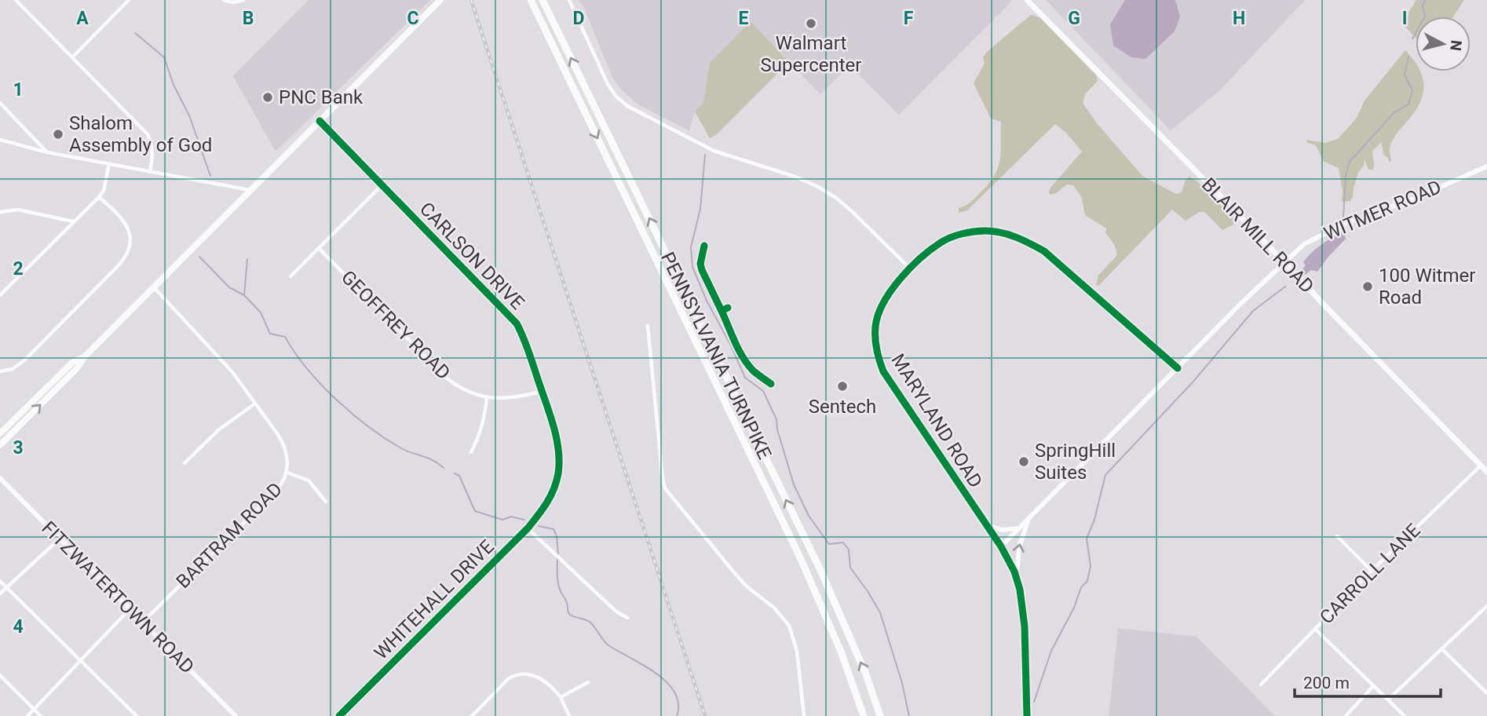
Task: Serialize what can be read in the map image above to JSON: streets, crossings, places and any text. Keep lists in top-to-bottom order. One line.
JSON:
{"streets":{"highway":["PENNSYLVANIA TURNPIKE"],"main road":["BLAIR MILL ROAD"],"street":["WITMER ROAD","CARLSON DRIVE","GEOFFREY ROAD","MARYLAND ROAD","BARTRAM ROAD","CARROLL LANE","FITZWATERTOWN ROAD","WHITEHALL DRIVE"]},"crossings":[["WITMER ROAD","BLAIR MILL ROAD"],["WITMER ROAD","MARYLAND ROAD"],["BLAIR MILL ROAD","CARROLL LANE"],["CARLSON DRIVE","GEOFFREY ROAD"],["CARLSON DRIVE","WHITEHALL DRIVE"],["BARTRAM ROAD","FITZWATERTOWN ROAD"]],"places":["Walmart Supercenter","PNC Bank","Shalom Assembly of God","100 Witmer Road","Sentech","SpringHill Suites"],"scale_bar":"200 m","north":"right","grid":{"columns":["A","B","C","D","E","F","G","H","I"],"rows":["1","2","3","4"]}}
